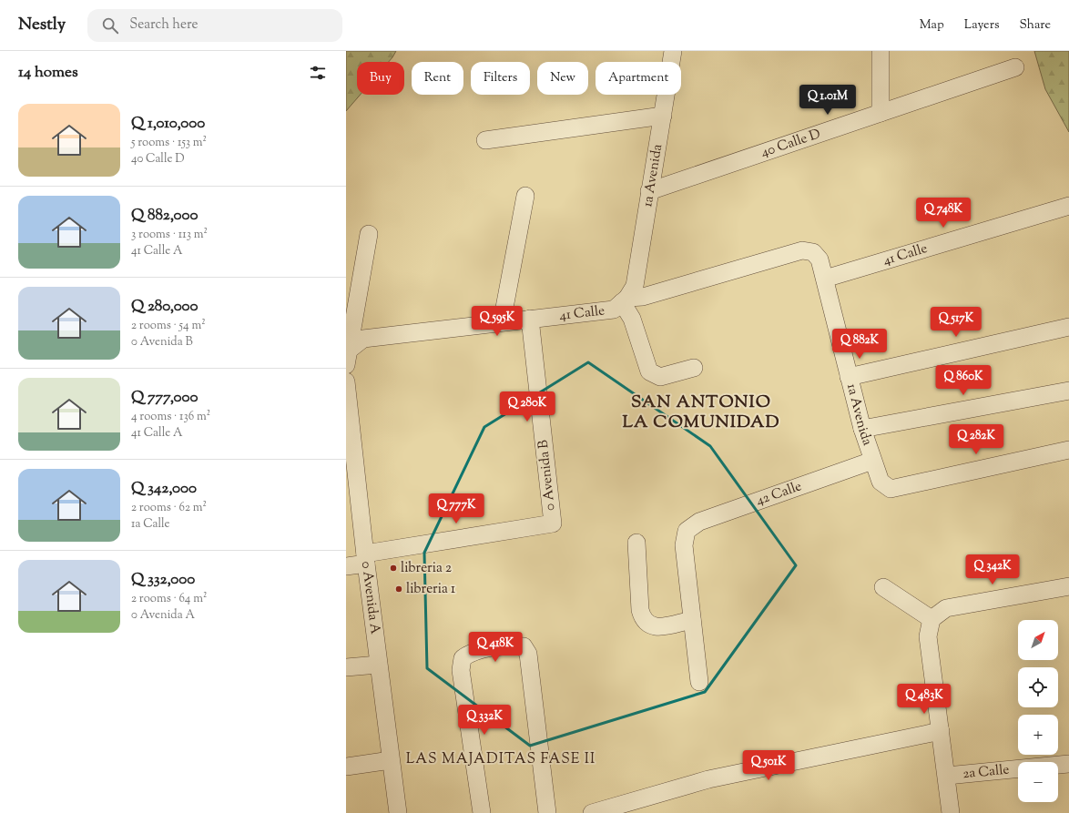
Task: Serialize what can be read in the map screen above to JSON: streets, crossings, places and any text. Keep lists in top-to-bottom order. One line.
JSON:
{"streets":{"street":["40 Calle D","1a Avenida","41 Calle","0 Avenida B","42 Calle","0 Avenida A","2a Calle"]},"crossings":[["40 Calle D","1a Avenida"],["1a Avenida","41 Calle"],["1a Avenida","42 Calle"],["41 Calle","0 Avenida B"],["0 Avenida B","0 Avenida A"]],"districts":["SAN ANTONIO LA COMUNIDAD","LAS MAJADITAS FASE II"],"places":["libreria 2","libreria 1"],"north":"top right","page":{"header":"Nestly","search":"Search here","nav":["Map","Layers","Share"],"heading":"14 homes","chip":["Buy","Rent","Filters","New","Apartment"],"price":["Q 1.01M","Q 748K","Q 595K","Q 517K","Q 882K","Q 860K","Q 280K","Q 282K","Q 777K","Q 342K","Q 418K","Q 483K","Q 332K","Q 501K"],"list":[{"name":"Q 1,010,000","note":"5 rooms · 153 m² · 40 Calle D"},{"name":"Q 882,000","note":"3 rooms · 113 m² · 41 Calle A"},{"name":"Q 280,000","note":"2 rooms · 54 m² · 0 Avenida B"},{"name":"Q 777,000","note":"4 rooms · 136 m² · 41 Calle A"},{"name":"Q 342,000","note":"2 rooms · 62 m² · 1a Calle"},{"name":"Q 332,000","note":"2 rooms · 64 m² · 0 Avenida A"}],"map_buttons":["+","−"]}}
